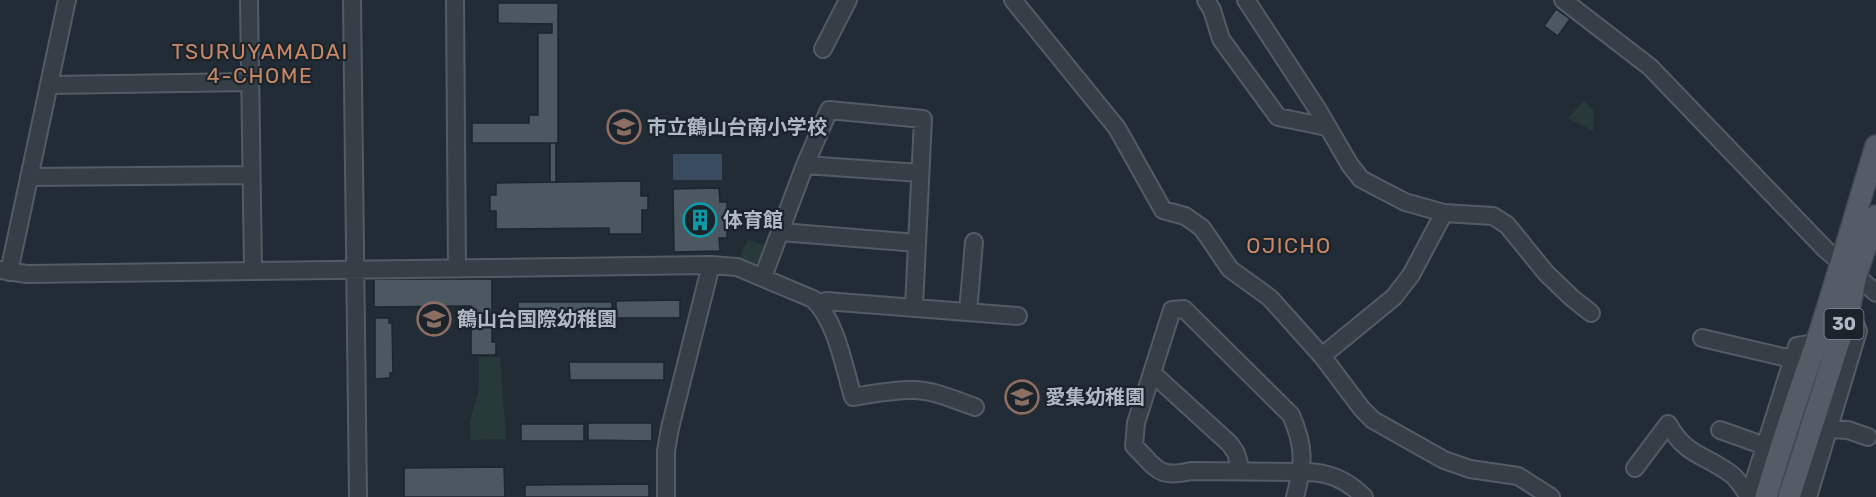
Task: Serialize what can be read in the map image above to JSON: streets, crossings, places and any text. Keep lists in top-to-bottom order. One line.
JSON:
{"streets":{"main road":["30"]},"districts":["TSURUYAMADAI 4-CHOME","OJICHO"],"places":{"school or university":["市立鶴山台南小学校","鶴山台国際幼稚園","愛集幼稚園"],"building":["体育館"]}}
